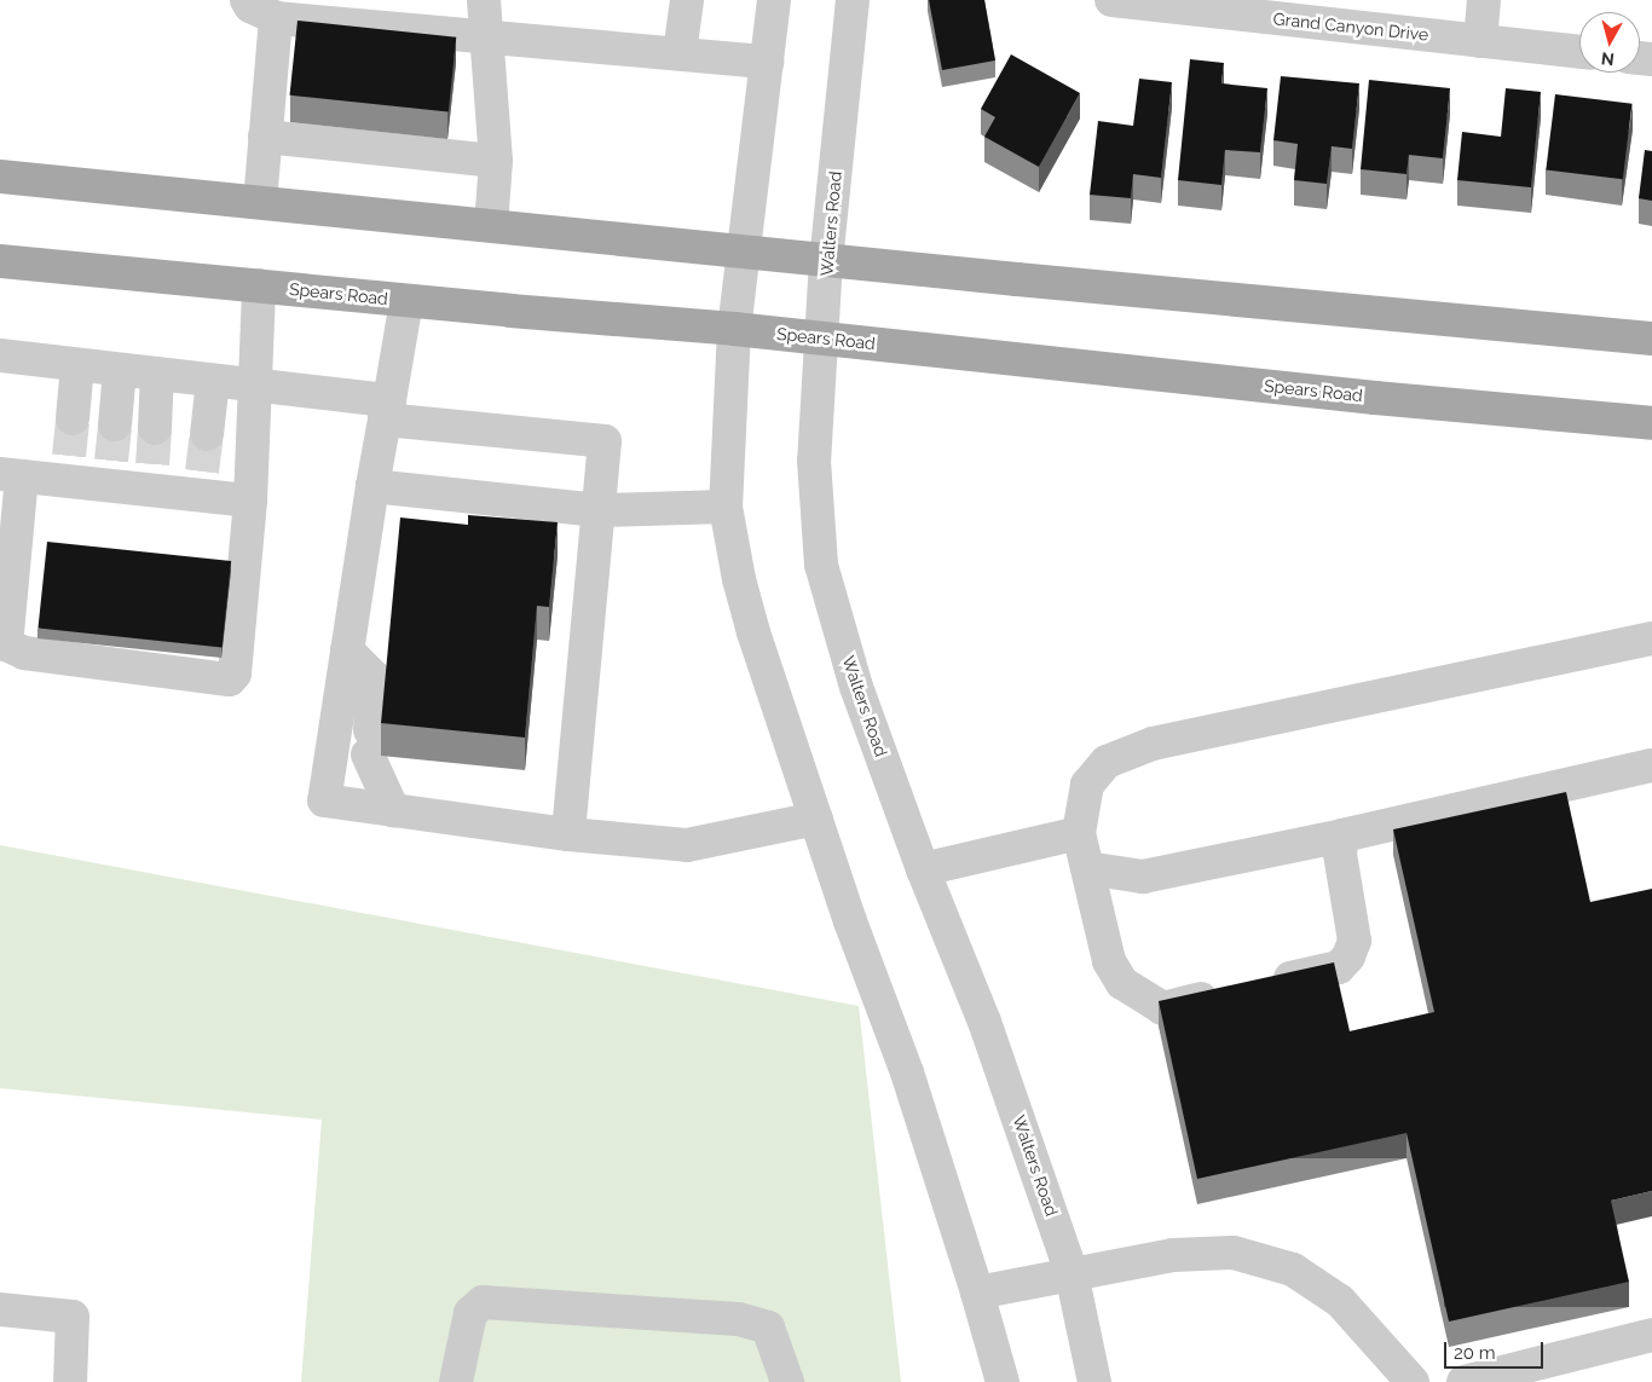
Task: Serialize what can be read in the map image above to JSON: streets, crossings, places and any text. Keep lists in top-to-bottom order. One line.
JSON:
{"streets":{"main road":["Spears Road"],"street":["Grand Canyon Drive","Walters Road"]},"crossings":[["Walters Road","Spears Road"]],"scale_bar":"20 m","north":"bottom"}
